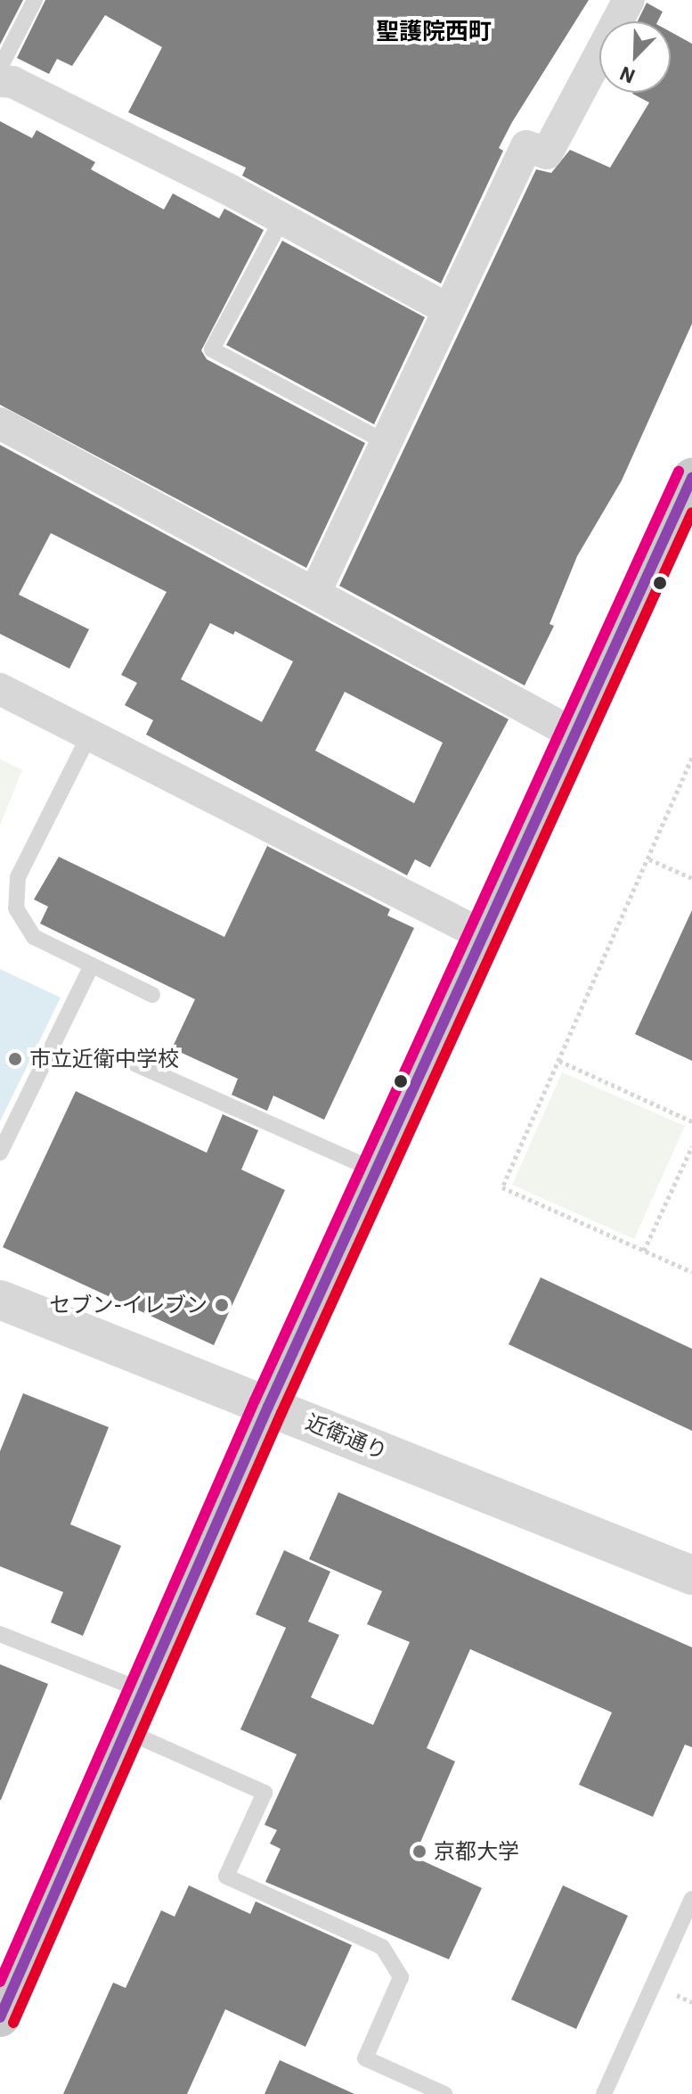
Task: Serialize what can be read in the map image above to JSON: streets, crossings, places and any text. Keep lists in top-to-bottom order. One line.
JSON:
{"streets":{"street":["近衛通り"]},"districts":["聖護院西町"],"places":["市立近衛中学校","セブン-イレブン","京都大学"],"north":"bottom left"}
